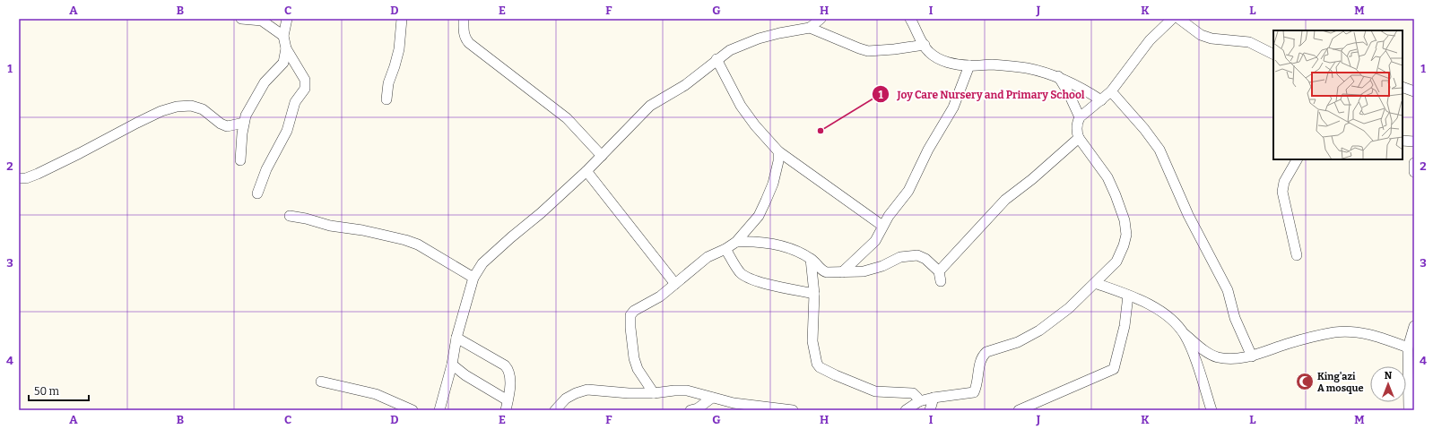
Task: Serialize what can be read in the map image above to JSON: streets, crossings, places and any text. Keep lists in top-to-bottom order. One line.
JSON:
{"places":{"other":["Joy Care Nursery and Primary School"],"mosque":["King'azi A mosque"]},"scale_bar":"50 m","north":"top","grid":{"columns":["A","B","C","D","E","F","G","H","I","J","K","L","M"],"rows":["1","2","3","4"]}}
